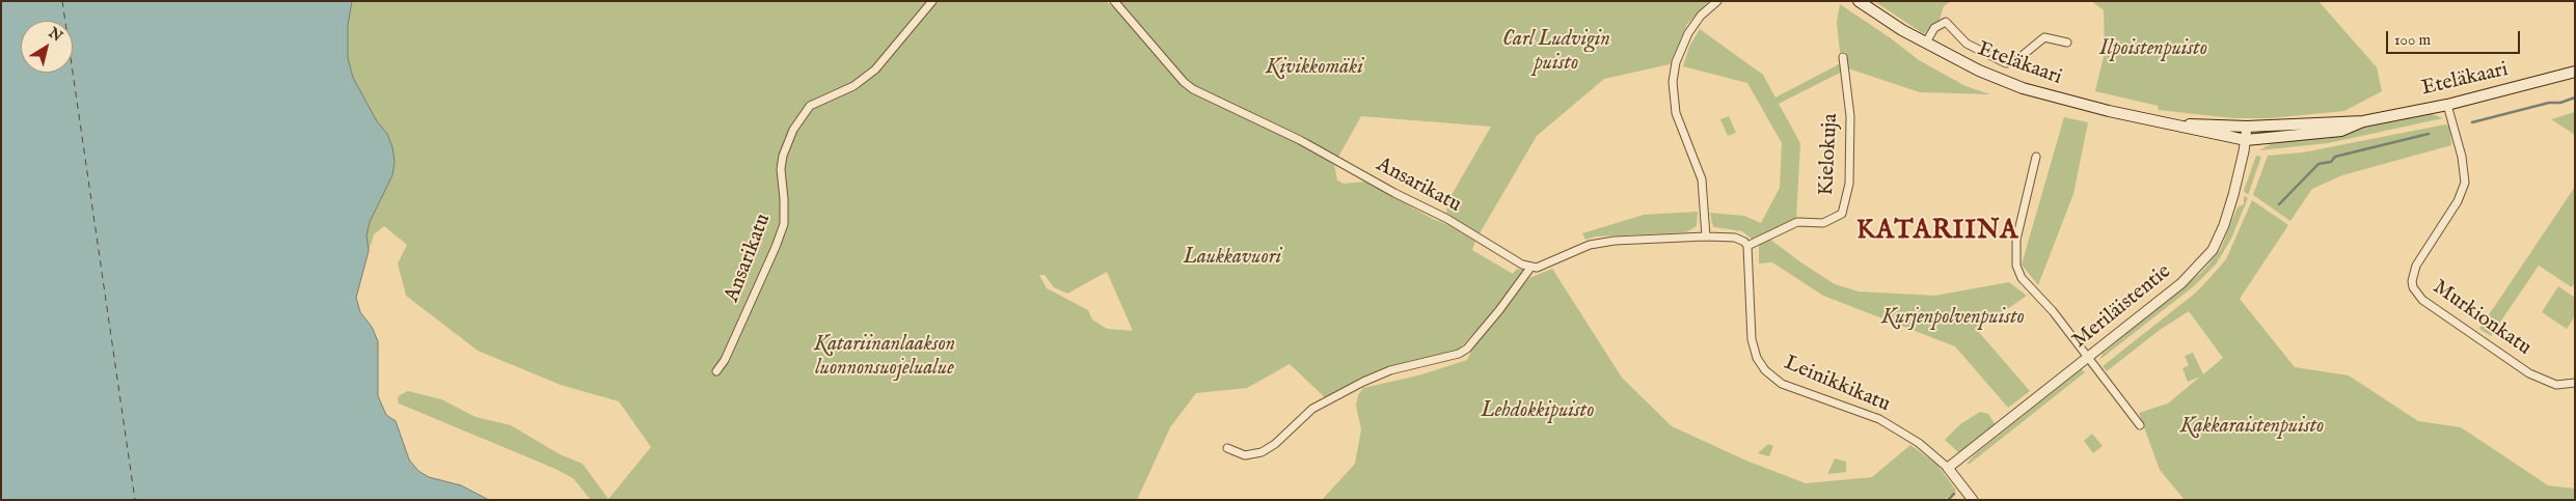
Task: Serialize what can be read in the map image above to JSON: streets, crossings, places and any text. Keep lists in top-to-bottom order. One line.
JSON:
{"streets":{"main road":["Eteläkaari"],"street":["Kielokuja","Ansarikatu","Meriläistentie","Murkionkatu","Leinikkikatu"]},"crossings":[["Eteläkaari","Meriläistentie"],["Eteläkaari","Murkionkatu"],["Kielokuja","Leinikkikatu"],["Meriläistentie","Leinikkikatu"]],"districts":["KATARIINA"],"parks":["Carl Ludvigin puisto","Ilpoistenpuisto","Kivikkomäki","Laukkavuori","Kurjenpolvenpuisto","Katariinanlaakson luonnonsuojelualue","Lehdokkipuisto","Kakkaraistenpuisto"],"scale_bar":"100 m","north":"top right"}
